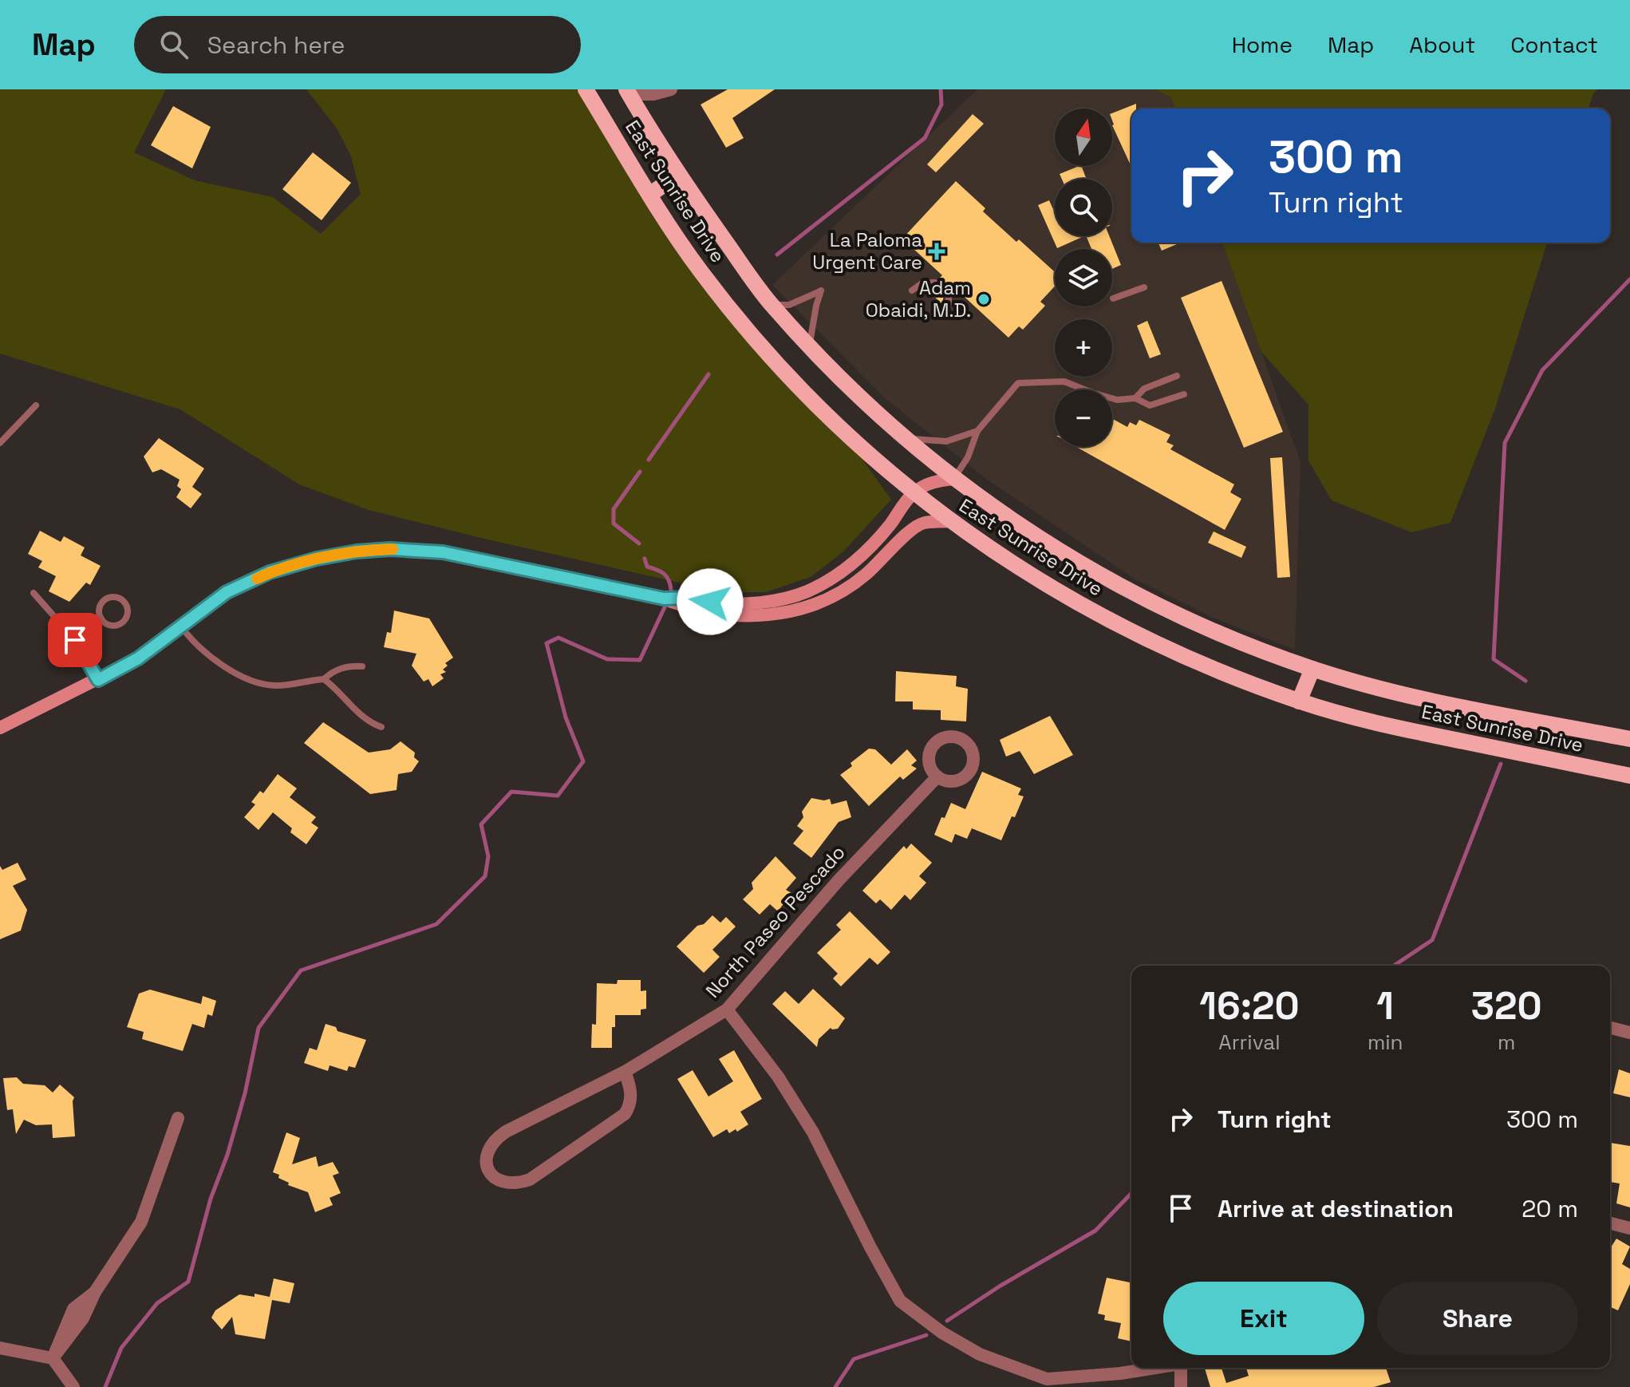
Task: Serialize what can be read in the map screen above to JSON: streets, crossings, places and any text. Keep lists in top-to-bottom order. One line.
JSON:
{"streets":{"main road":["East Sunrise Drive"],"street":["North Paseo Pescado"]},"places":{"health":["La Paloma Urgent Care"],"other":["Adam Obaidi, M.D."]},"north":"top","page":{"header":"Map","search":"Search here","nav":["Home","Map","About","Contact"],"map_buttons":["+","−"],"turn":["300 m","Turn right"],"eta":["16:20","Arrival","1","min","320","m"],"list":[{"name":"Turn right","value":"300 m"},{"name":"Arrive at destination","value":"20 m"}],"buttons":["Exit","Share"]}}
